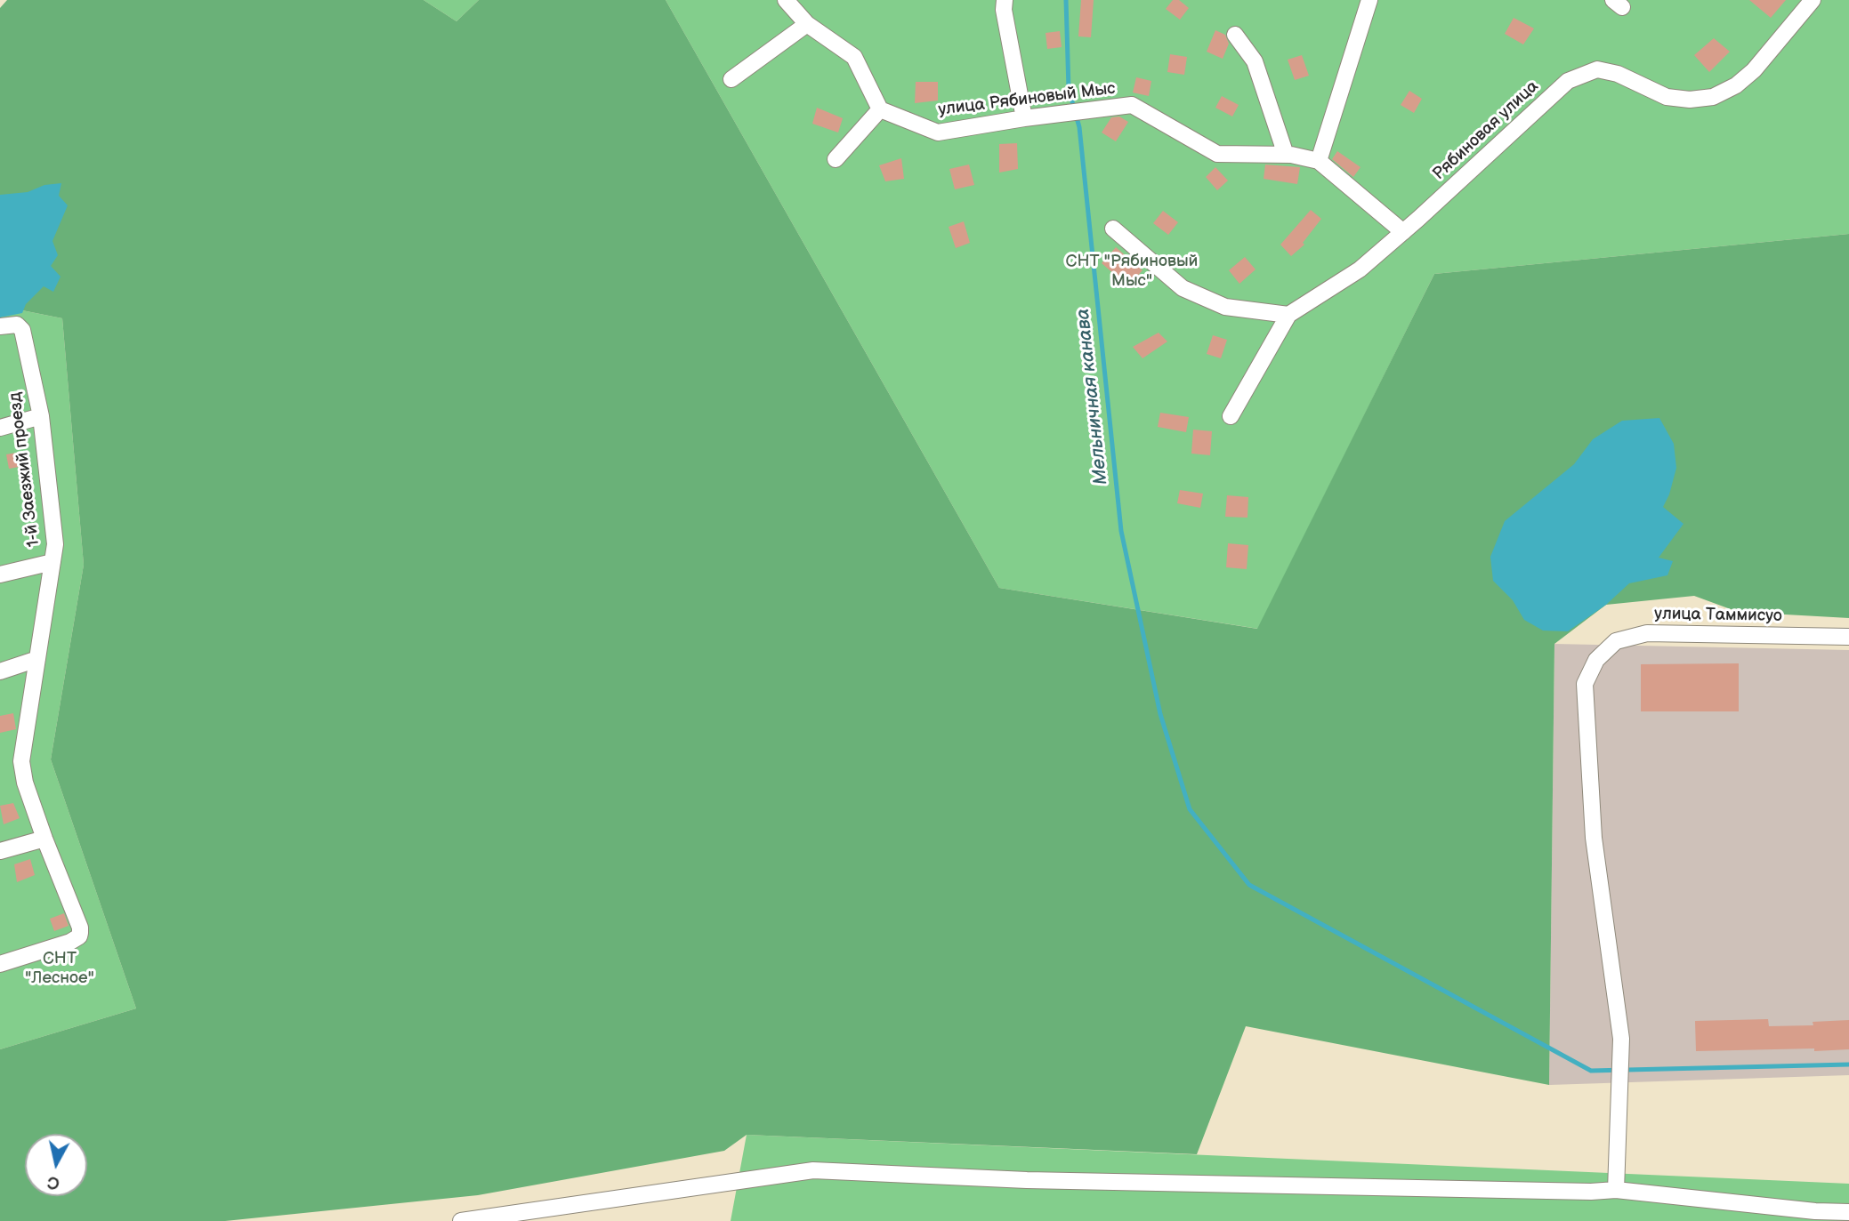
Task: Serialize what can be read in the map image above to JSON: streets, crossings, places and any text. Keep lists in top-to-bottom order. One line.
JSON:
{"streets":{"street":["улица Рябиновый Мыс","Рябиновая улица","1-й Заезжий проезд","улица Таммисуо"]},"crossings":[["улица Рябиновый Мыс","Рябиновая улица"]],"water":["Мельничная канава"],"parks":["СНТ \"Рябиновый Мыс\"","СНТ \"Лесное\""],"north":"bottom"}
